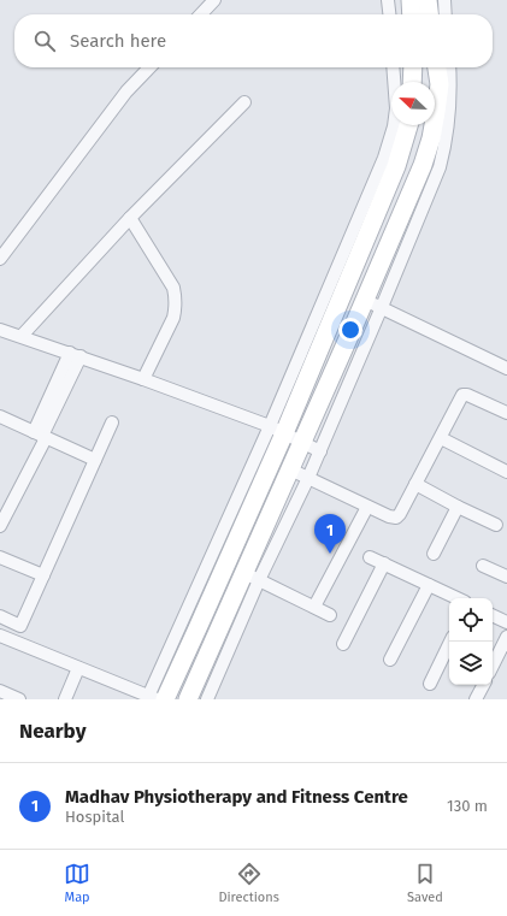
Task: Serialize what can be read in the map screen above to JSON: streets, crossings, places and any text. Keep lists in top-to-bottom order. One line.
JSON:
{"north":"top left","page":{"search":"Search here","pins":"1","heading":"Nearby","list":[{"mark":"1","name":"Madhav Physiotherapy and Fitness Centre","note":"Hospital","value":"130 m"}],"nav":["Map","Directions","Saved"]}}
